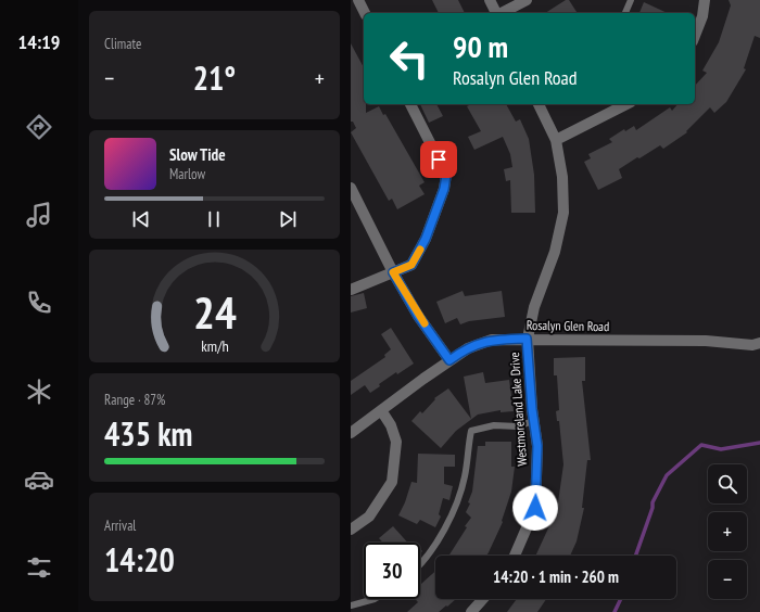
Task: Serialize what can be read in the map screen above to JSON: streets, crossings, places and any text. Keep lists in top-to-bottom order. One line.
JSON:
{"streets":{"street":["Rosalyn Glen Road","Westmoreland Lake Drive"]},"crossings":[["Rosalyn Glen Road","Westmoreland Lake Drive"]],"page":{"tabs":"14:19","tile":["Climate",["Range · 87%","435 km"],["Arrival","14:20"]],"turn":["90 m","Rosalyn Glen Road"],"heat":["−","21°","+"],"song":["Slow Tide","Marlow"],"map_buttons":["+","−"],"limit":"30","trip":"14:20 · 1 min · 260 m","gauge":["24","km/h"]}}
